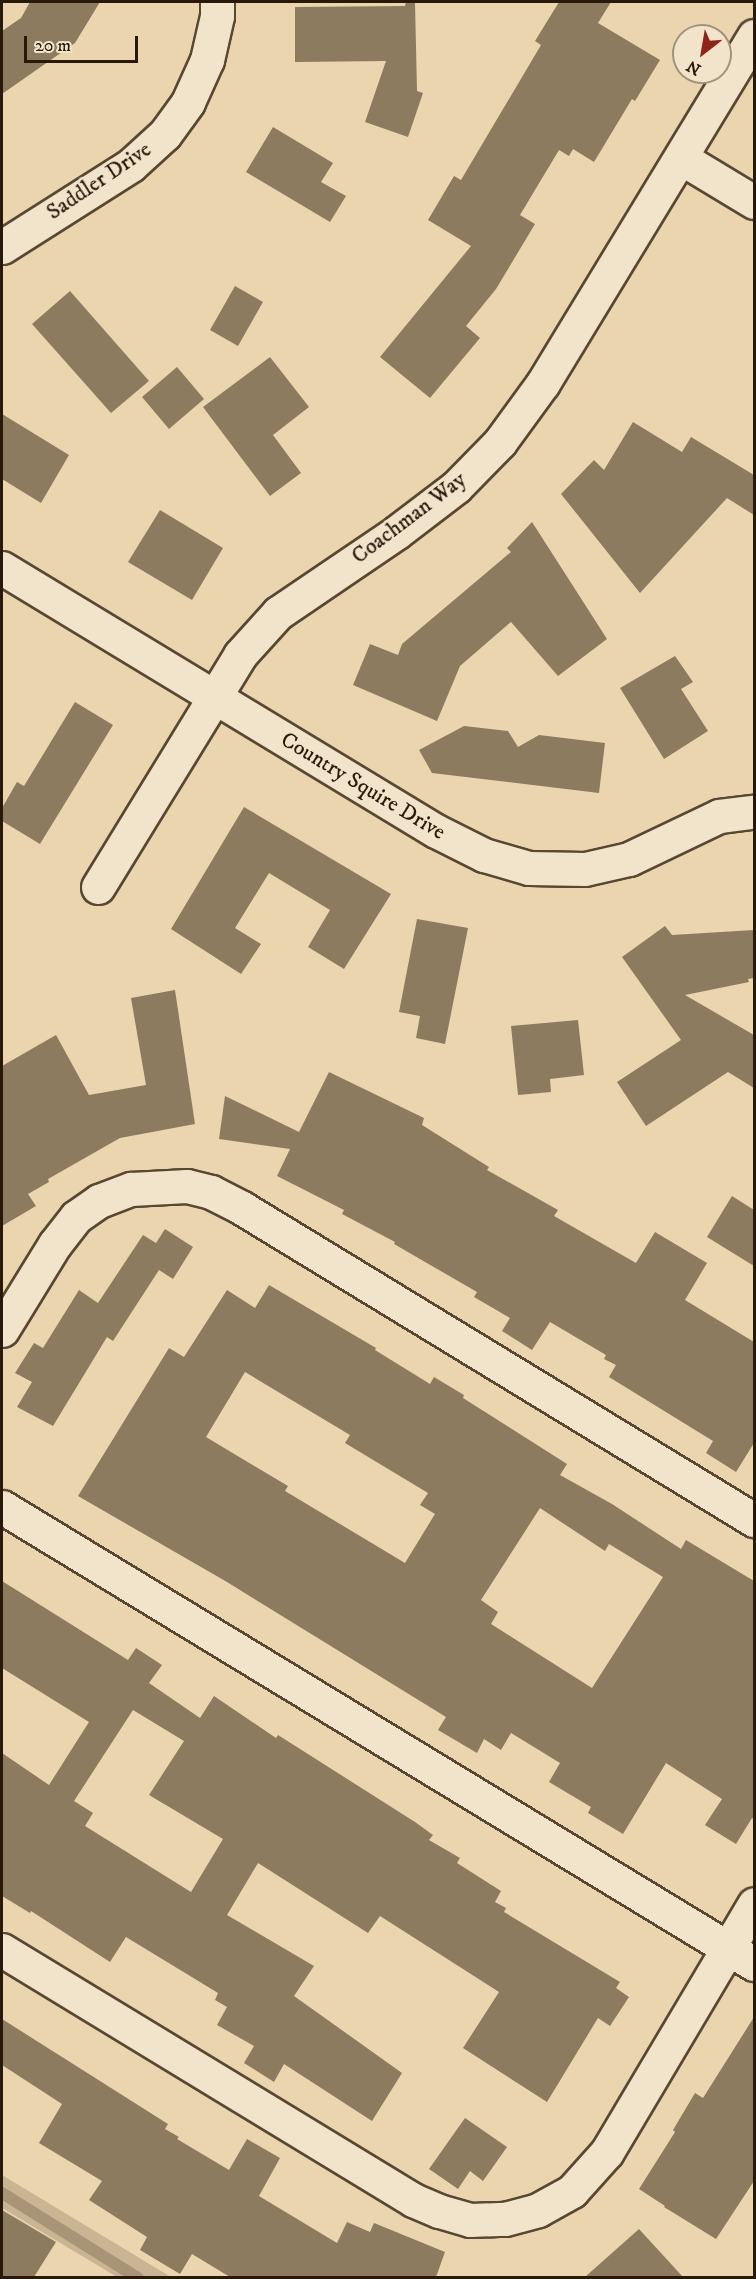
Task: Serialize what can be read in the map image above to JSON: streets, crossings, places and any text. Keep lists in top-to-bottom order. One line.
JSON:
{"streets":{"street":["Saddler Drive","Coachman Way","Country Squire Drive"]},"crossings":[["Coachman Way","Country Squire Drive"]],"scale_bar":"20 m","north":"bottom left"}
